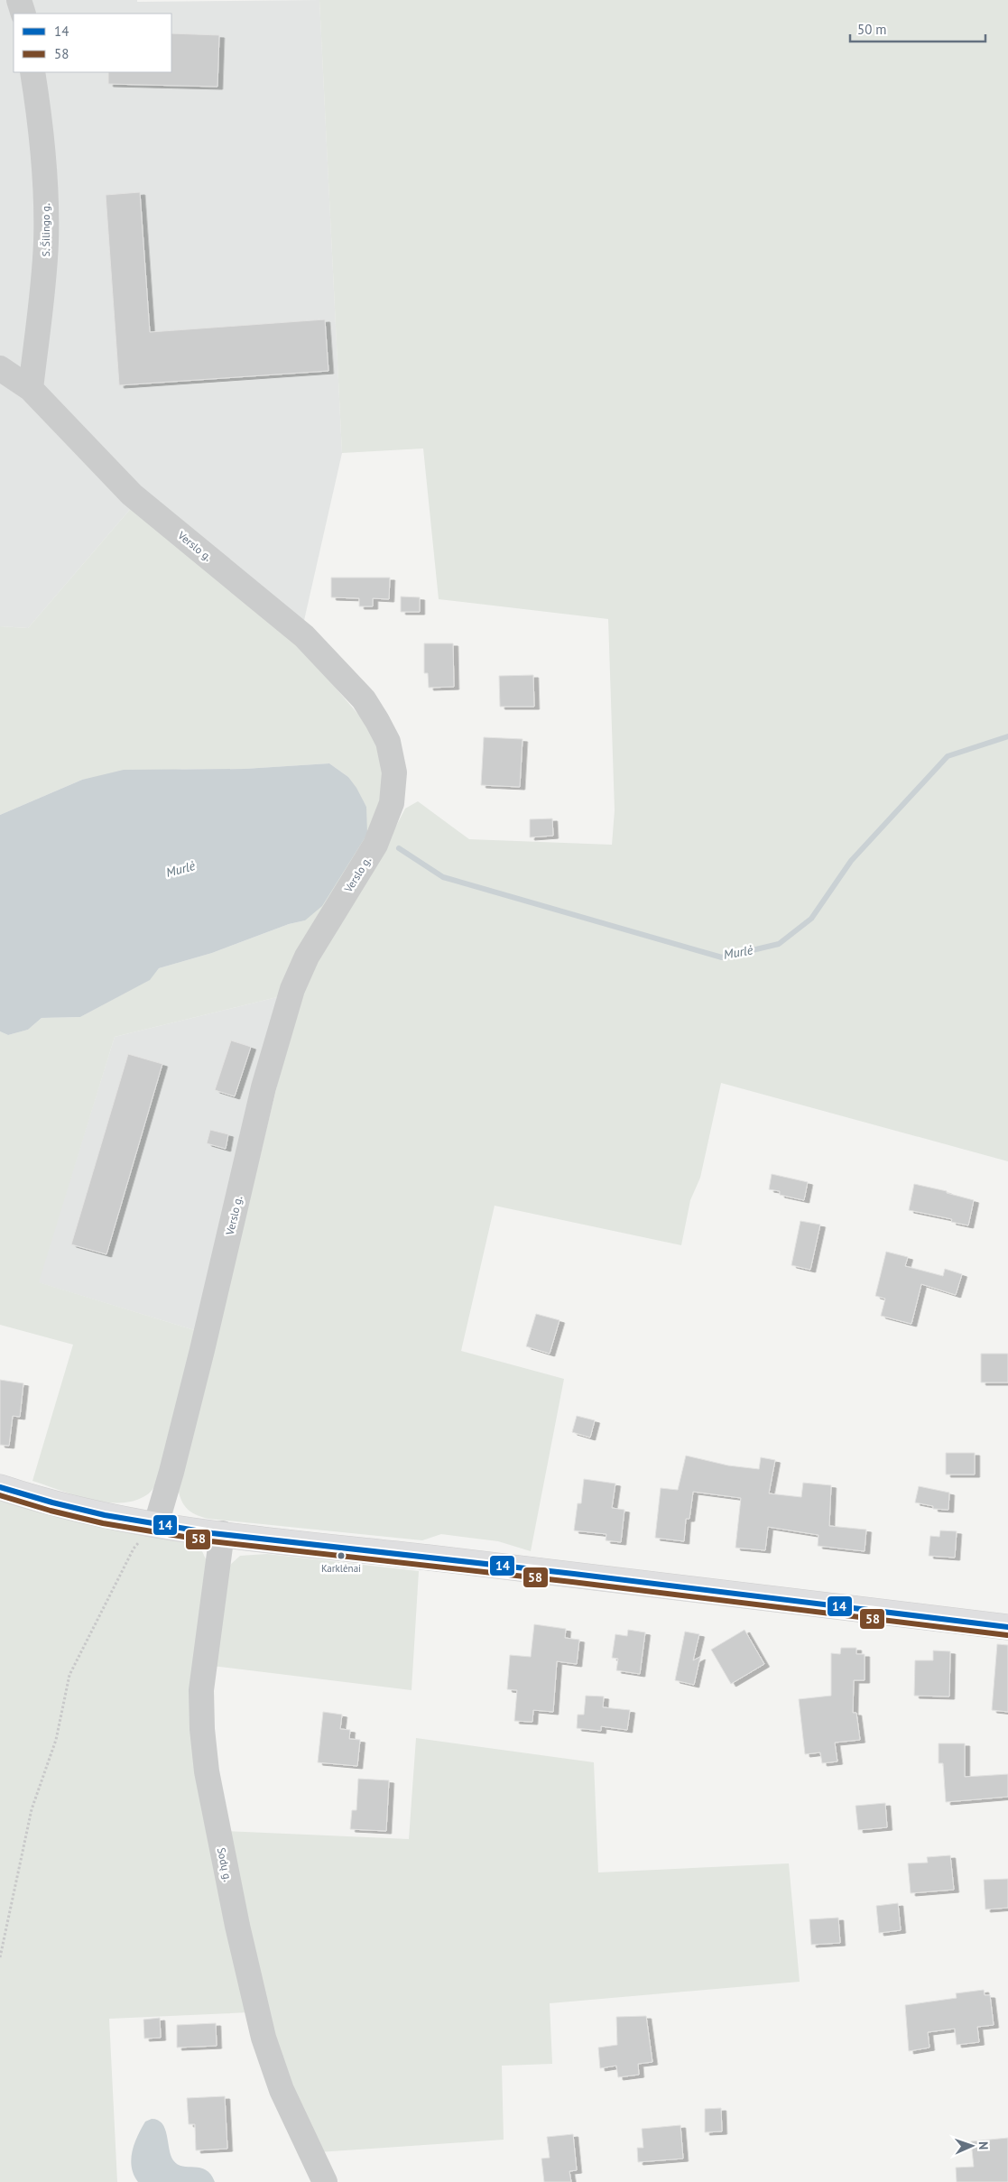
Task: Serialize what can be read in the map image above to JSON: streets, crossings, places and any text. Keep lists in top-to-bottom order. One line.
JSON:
{"streets":{"street":["S. Šilingo g.","Verslo g.","Sodų g."]},"crossings":[["S. Šilingo g.","Verslo g."]],"water":["Murlė"],"places":["Karklėnai"],"lines":["transit line 14","transit line 58"],"legend":["14","58"],"scale_bar":"50 m","north":"right"}
